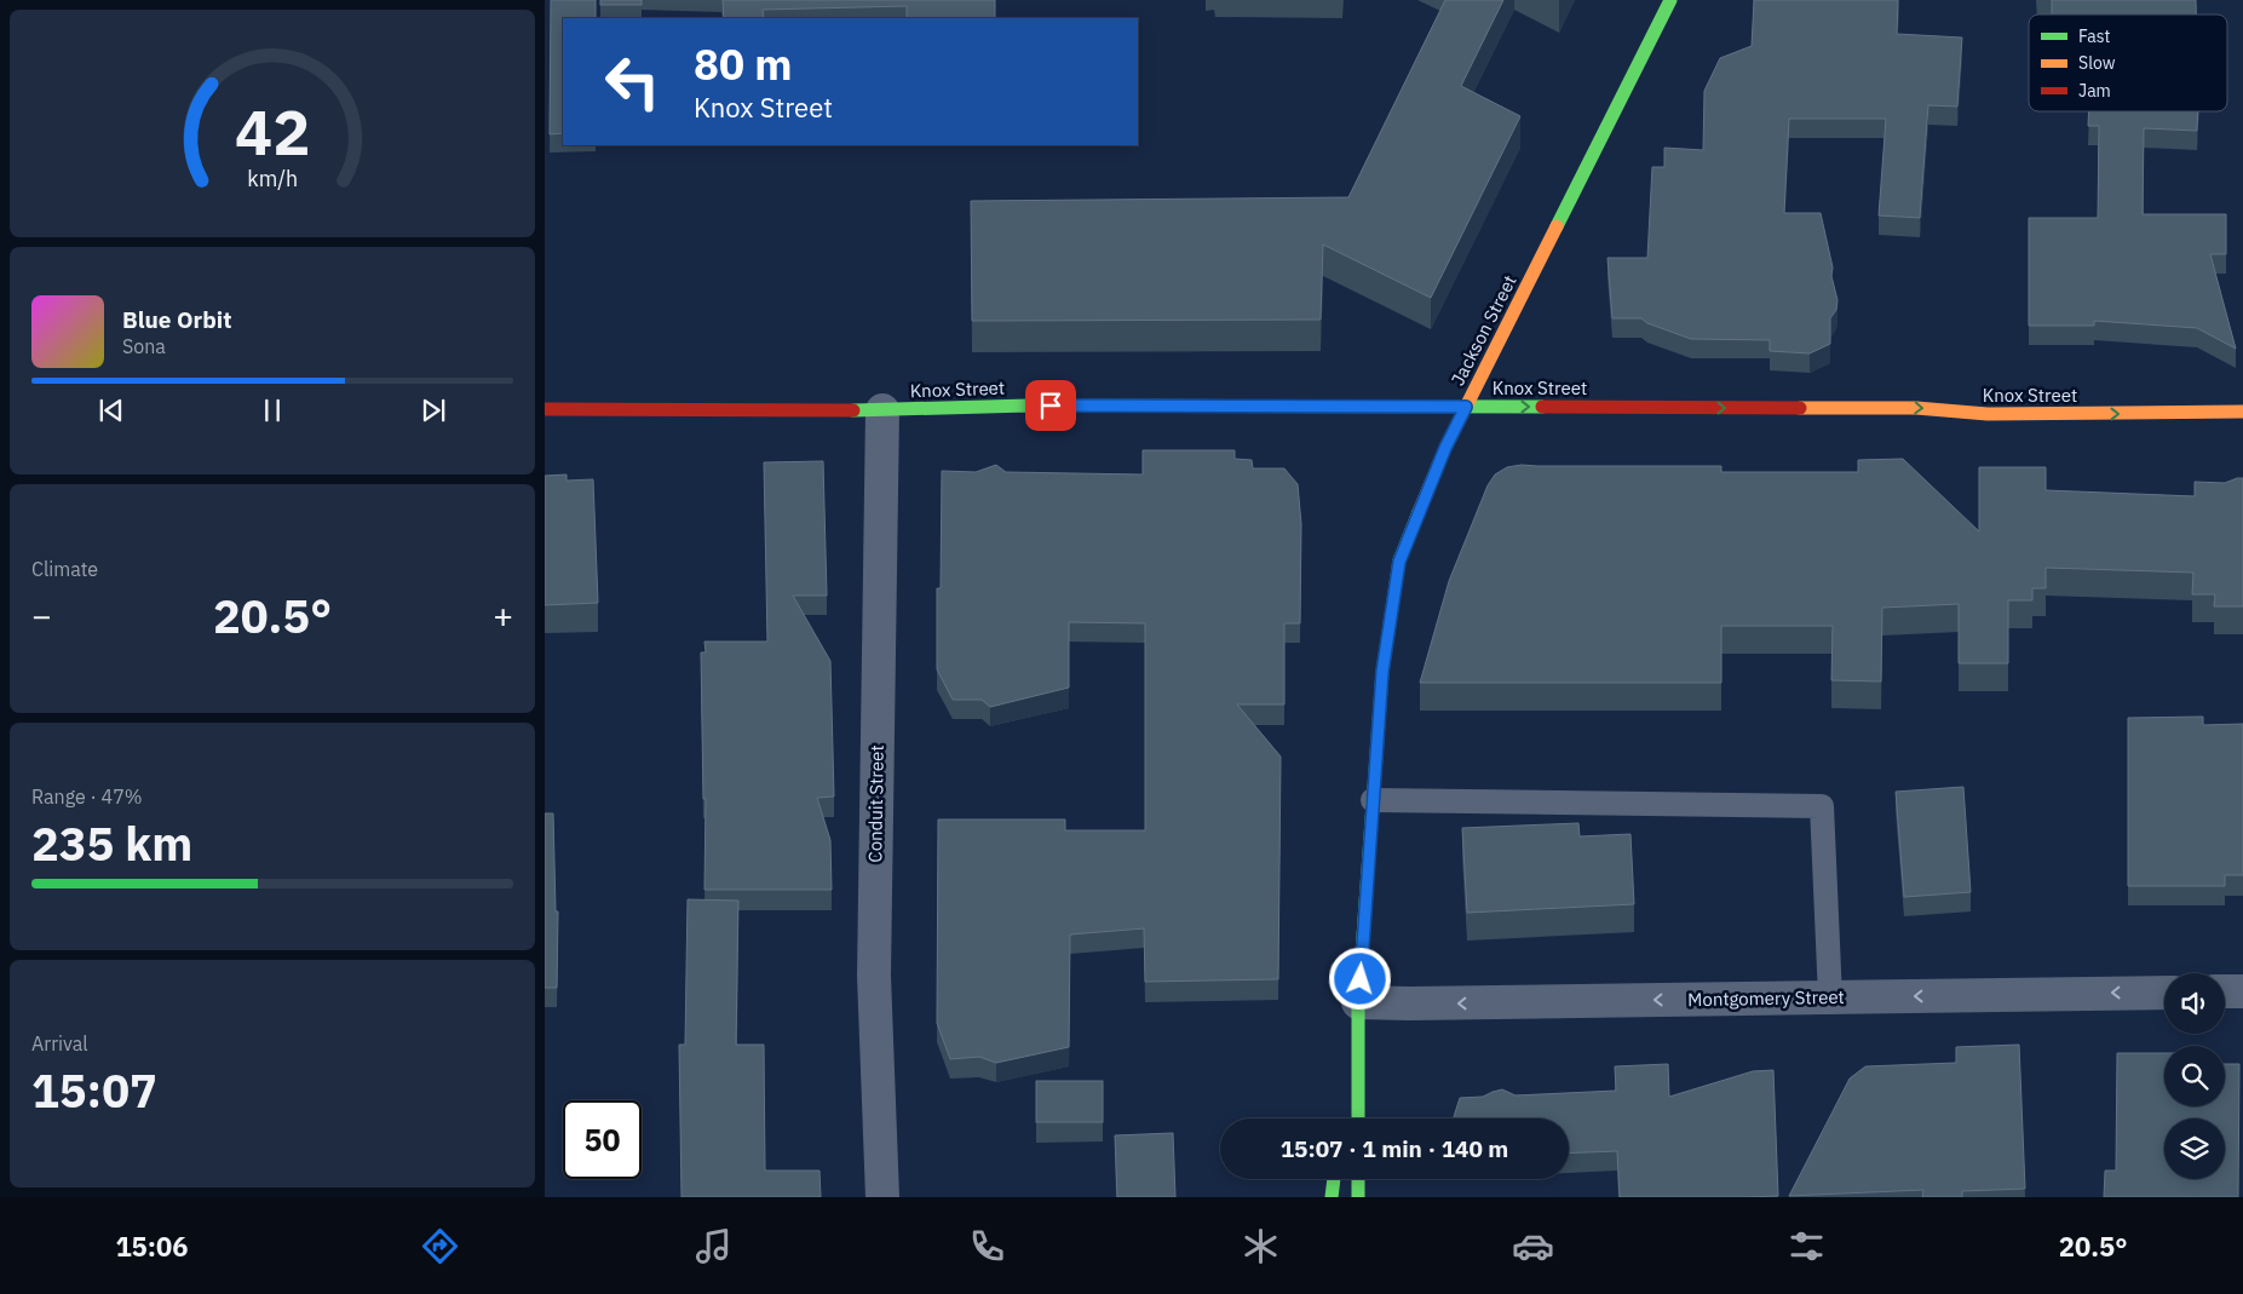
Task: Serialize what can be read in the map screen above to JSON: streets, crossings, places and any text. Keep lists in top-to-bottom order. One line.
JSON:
{"streets":{"street":["Jackson Street","Knox Street","Conduit Street","Montgomery Street"]},"crossings":[["Jackson Street","Knox Street"],["Jackson Street","Montgomery Street"],["Knox Street","Conduit Street"]],"one_way":["Knox Street","Montgomery Street"],"legend":["Fast","Slow","Jam"],"page":{"turn":["80 m","Knox Street"],"song":["Blue Orbit","Sona"],"tile":["Climate",["Range · 47%","235 km"],["Arrival","15:07"]],"heat":["−","20.5°","+"],"limit":"50","trip":"15:07 · 1 min · 140 m","tabs":["15:06","20.5°"],"gauge":["42","km/h"]}}
